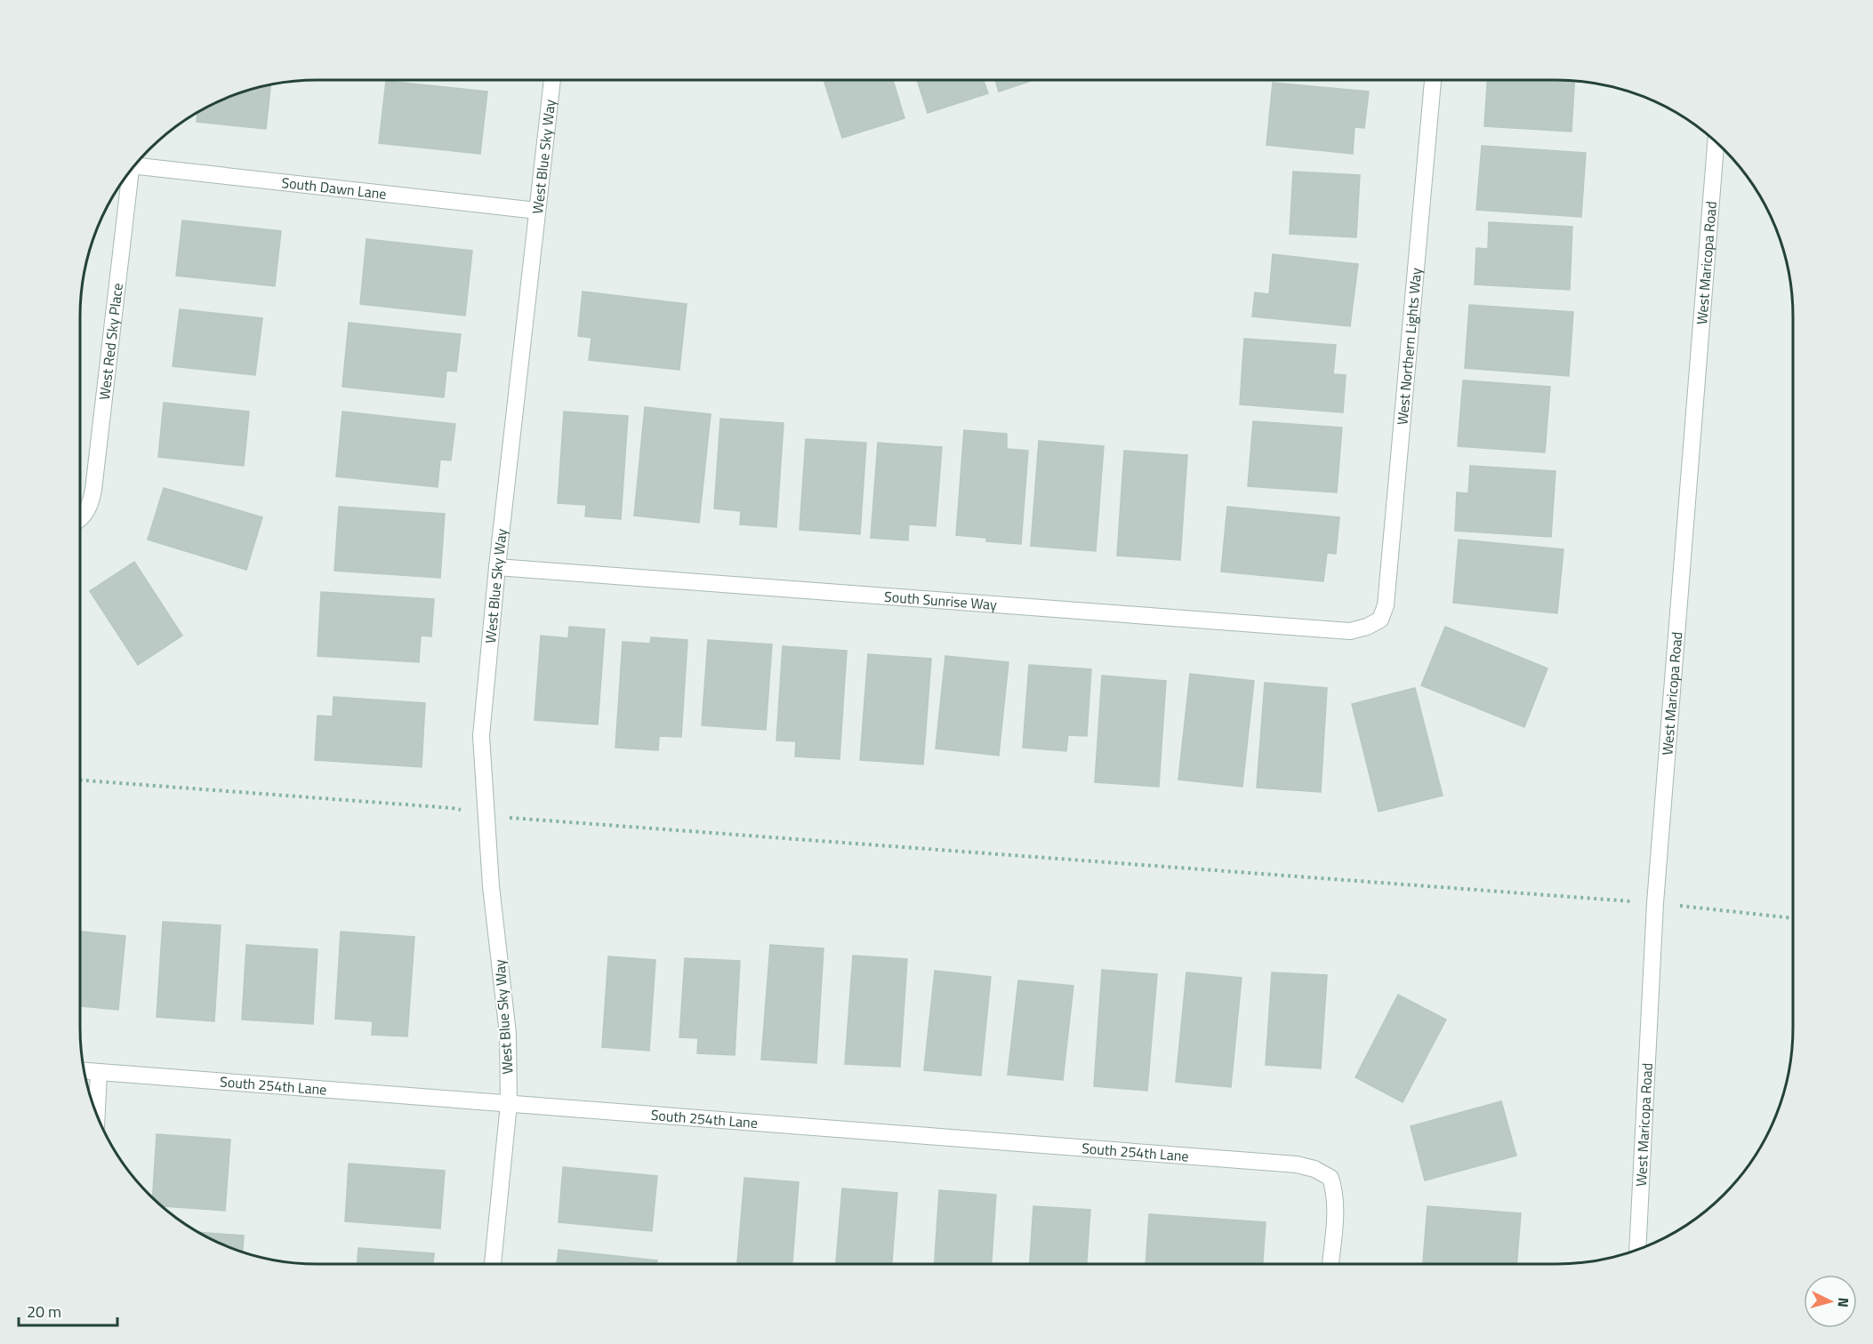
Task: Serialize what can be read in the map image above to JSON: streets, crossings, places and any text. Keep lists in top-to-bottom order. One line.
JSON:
{"streets":{"street":["West Blue Sky Way","South Dawn Lane","West Maricopa Road","West Red Sky Place","West Northern Lights Way","South Sunrise Way","South 254th Lane"]},"crossings":[["West Blue Sky Way","South Dawn Lane"],["West Blue Sky Way","South Sunrise Way"],["West Blue Sky Way","South 254th Lane"],["West Northern Lights Way","South Sunrise Way"]],"scale_bar":"20 m","north":"right"}
